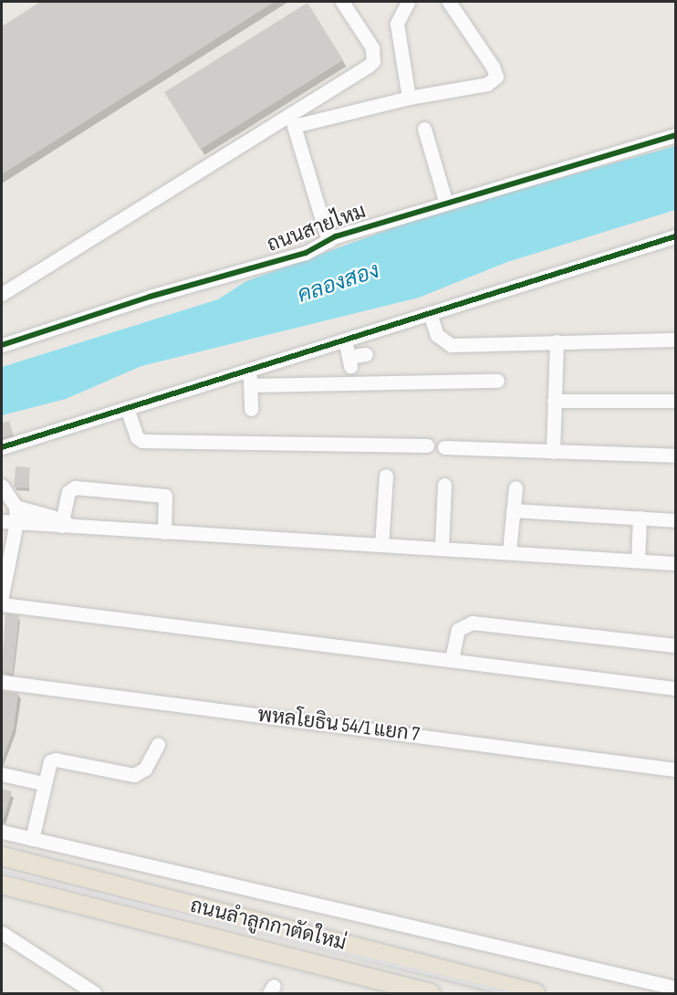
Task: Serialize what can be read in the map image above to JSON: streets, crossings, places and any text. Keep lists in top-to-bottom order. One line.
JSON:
{"streets":{"main road":["ถนนลำลูกกาตัดใหม่"],"street":["ถนนสายไหม","พหลโยธิน 54/1 แยก 7"]},"water":["คลองสอง"]}
